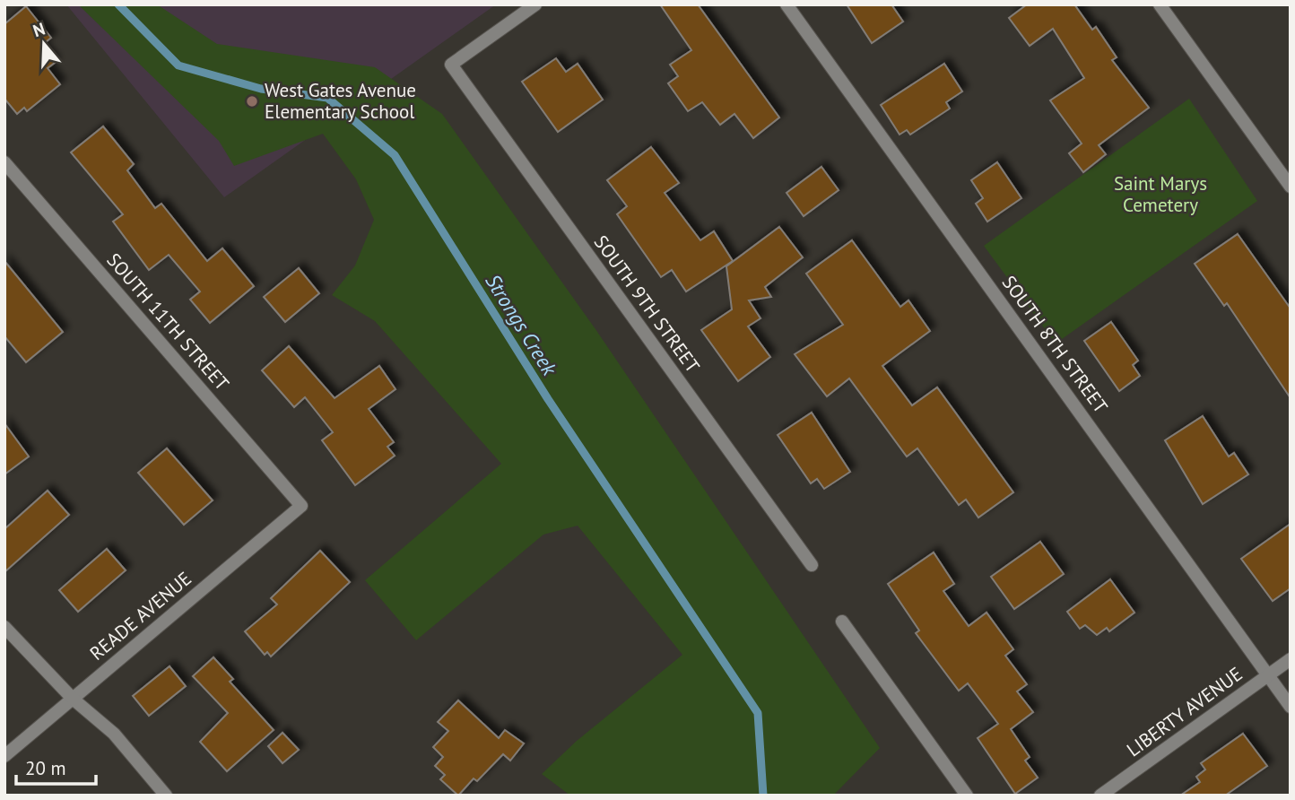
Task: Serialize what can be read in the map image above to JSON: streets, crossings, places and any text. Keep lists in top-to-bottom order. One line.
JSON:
{"streets":{"street":["SOUTH 9TH STREET","SOUTH 11TH STREET","SOUTH 8TH STREET","READE AVENUE","LIBERTY AVENUE"]},"crossings":[["SOUTH 11TH STREET","READE AVENUE"],["SOUTH 8TH STREET","LIBERTY AVENUE"]],"water":["Strongs Creek"],"parks":["Saint Marys Cemetery"],"places":["West Gates Avenue Elementary School"],"scale_bar":"20 m","north":"top"}
